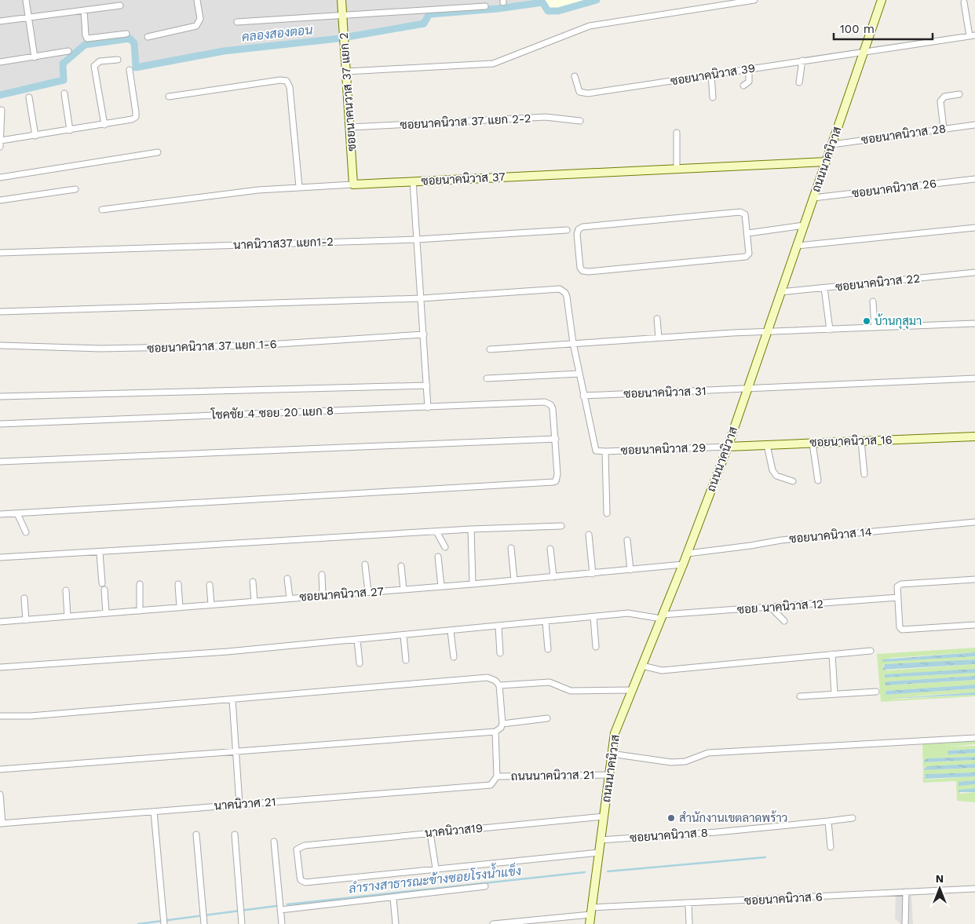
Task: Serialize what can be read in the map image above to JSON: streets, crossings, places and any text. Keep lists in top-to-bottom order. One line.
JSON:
{"streets":{"main road":["ซอยนาคนวาส 37 แยก 2","ถนนนาคนิวาส","ซอยนาคนิวาส 37","ซอยนาคนิวาส 16"],"street":["ซอยนาคนิวาส 39","ซอยนาคนิวาส 37 แยก 2-2","ซอยนาคนิวาส 28","ซอยนาคนิวาส 26","นาคนิวาส37 แยก1-2","ซอยนาคนิวาส 22","ซอยนาคนิวาส 37 แยก 1-6","ซอยนาคนิวาส 31","โชคชัย 4 ซอย 20 แยก 8","ซอยนาคนิวาส 29","ซอยนาคนิวาส 14","ซอยนาคนิวาส 27","ซอย นาคนิวาส 12","ถนนนาคนิวาส 21","นาคนิวาศ 21","นาคนิวาส19","ซอยนาคนิวาส 8","ซอยนาคนิวาส 6"]},"crossings":[["ซอยนาคนิวาส 39","ถนนนาคนิวาส"],["ซอยนาคนวาส 37 แยก 2","ซอยนาคนิวาส 37 แยก 2-2"],["ซอยนาคนวาส 37 แยก 2","ซอยนาคนิวาส 37"],["ซอยนาคนิวาส 28","ถนนนาคนิวาส"],["ถนนนาคนิวาส","ซอยนาคนิวาส 37"],["ถนนนาคนิวาส","ซอยนาคนิวาส 26"],["ถนนนาคนิวาส","ซอยนาคนิวาส 22"],["ถนนนาคนิวาส","ซอยนาคนิวาส 31"],["ถนนนาคนิวาส","ซอยนาคนิวาส 16"],["ถนนนาคนิวาส","ซอยนาคนิวาส 29"],["ถนนนาคนิวาส","ซอยนาคนิวาส 14"],["ถนนนาคนิวาส","ซอยนาคนิวาส 27"],["ถนนนาคนิวาส","ซอย นาคนิวาส 12"],["ถนนนาคนิวาส","ถนนนาคนิวาส 21"],["ถนนนาคนิวาส","นาคนิวาส19"],["ถนนนาคนิวาส","ซอยนาคนิวาส 8"],["ถนนนาคนิวาส","ซอยนาคนิวาส 6"],["ซอยนาคนิวาส 16","ซอยนาคนิวาส 29"],["ถนนนาคนิวาส 21","นาคนิวาศ 21"]],"water":["คลองสองตอน","ลำรางสาธารณะข้างซอยโรงน้ำแข็ง"],"places":["บ้านกุสุมา","สำนักงานเขตลาดพร้าว"],"scale_bar":"100 m","north":"top"}
